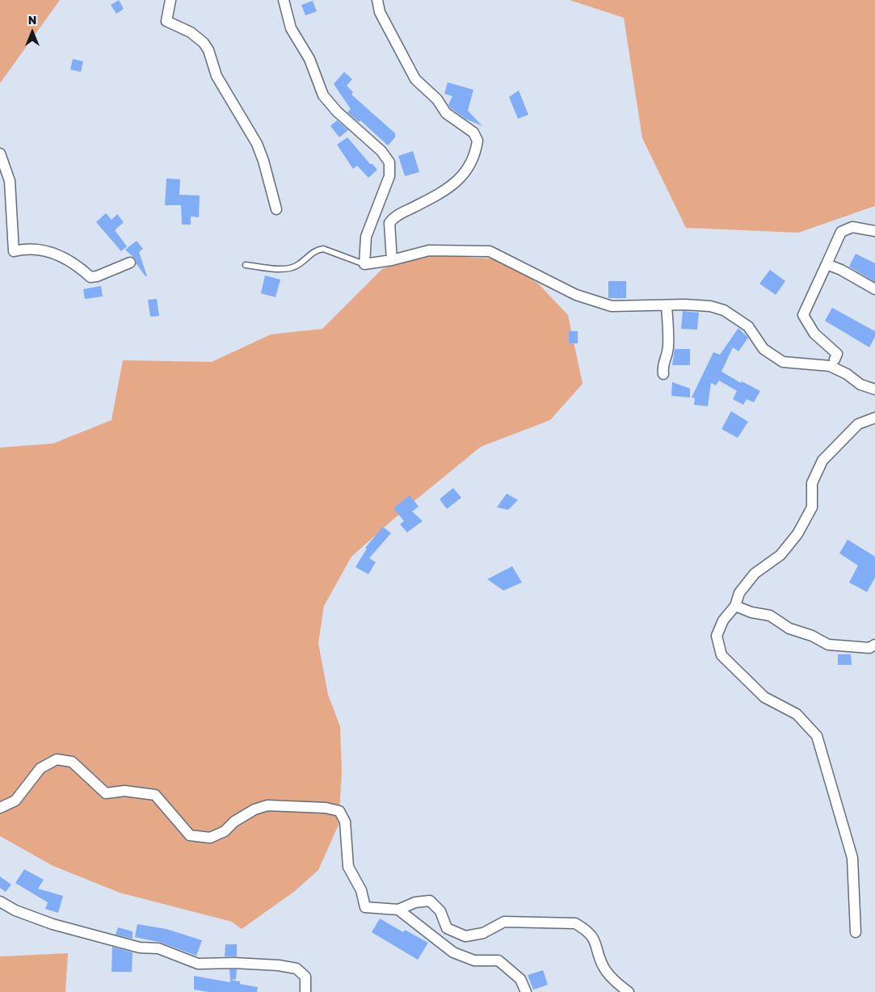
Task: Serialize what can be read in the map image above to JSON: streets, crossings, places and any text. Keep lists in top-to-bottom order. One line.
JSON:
{"north":"top"}
